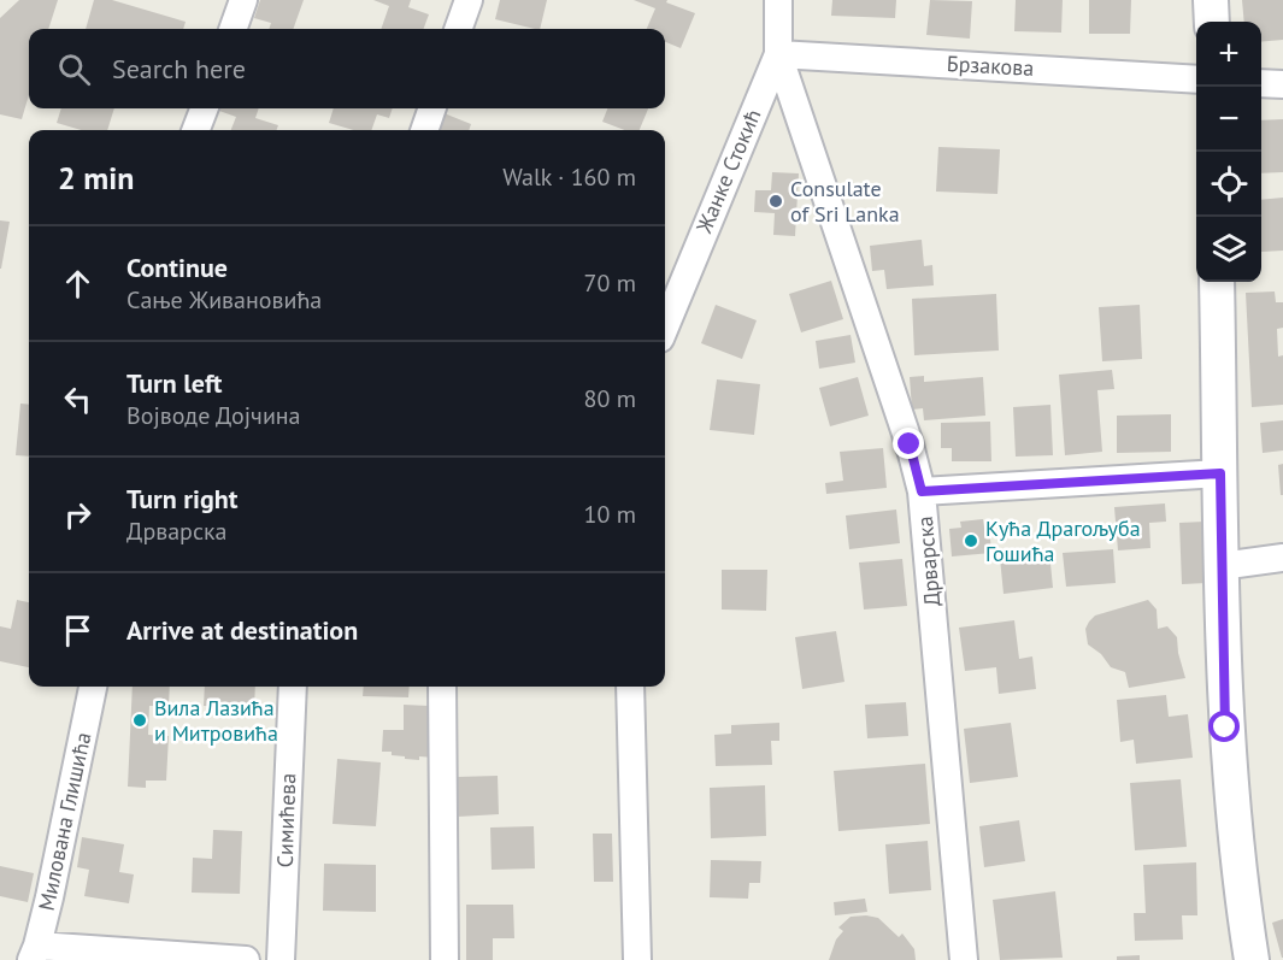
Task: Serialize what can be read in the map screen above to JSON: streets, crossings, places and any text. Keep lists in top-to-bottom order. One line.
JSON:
{"streets":{"street":["Брзакова","Жанке Стокић","Дрварска","Симићева","Милована Глишића"]},"crossings":[["Брзакова","Жанке Стокић"],["Брзакова","Дрварска"],["Жанке Стокић","Дрварска"]],"places":["Consulate of Sri Lanka","Кућа Драгољуба Гошића","Вила Лазића и Митровића"],"page":{"map_buttons":["+","−"],"search":"Search here","heading":["2 min","Walk · 160 m"],"list":[["Continue","Сање Живановића","70 m"],["Turn left","Војводе Дојчина","80 m"],["Turn right","Дрварска","10 m"],"Arrive at destination"]}}
